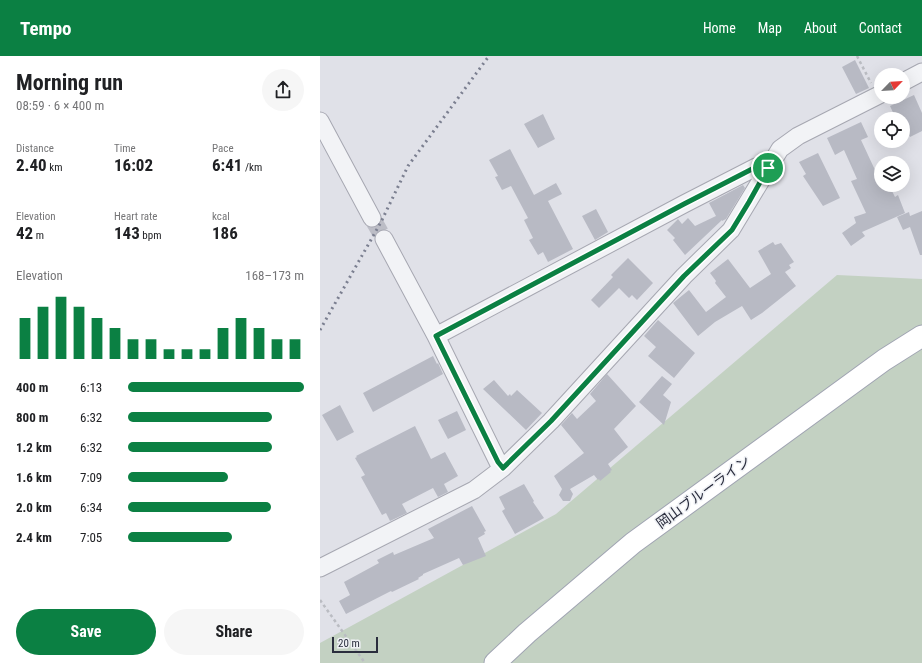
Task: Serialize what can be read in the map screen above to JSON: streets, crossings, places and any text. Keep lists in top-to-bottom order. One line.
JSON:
{"streets":{"main road":["岡山ブルーライン"]},"scale_bar":"20 m","north":"top right","page":{"header":"Tempo","nav":["Home","Map","About","Contact"],"heading":["Morning run","08:59 · 6 × 400 m"],"stats":[["Distance","2.40 km"],["Time","16:02"],["Pace","6:41 /km"],["Elevation","42 m"],["Heart rate","143 bpm"],["kcal","186"]],"chart":["Elevation","168–173 m"],"list":[{"name":"400 m","note":"6:13"},{"name":"800 m","note":"6:32"},{"name":"1.2 km","note":"6:32"},{"name":"1.6 km","note":"7:09"},{"name":"2.0 km","note":"6:34"},{"name":"2.4 km","note":"7:05"}],"buttons":["Save","Share"],"scale":"20 m"}}
